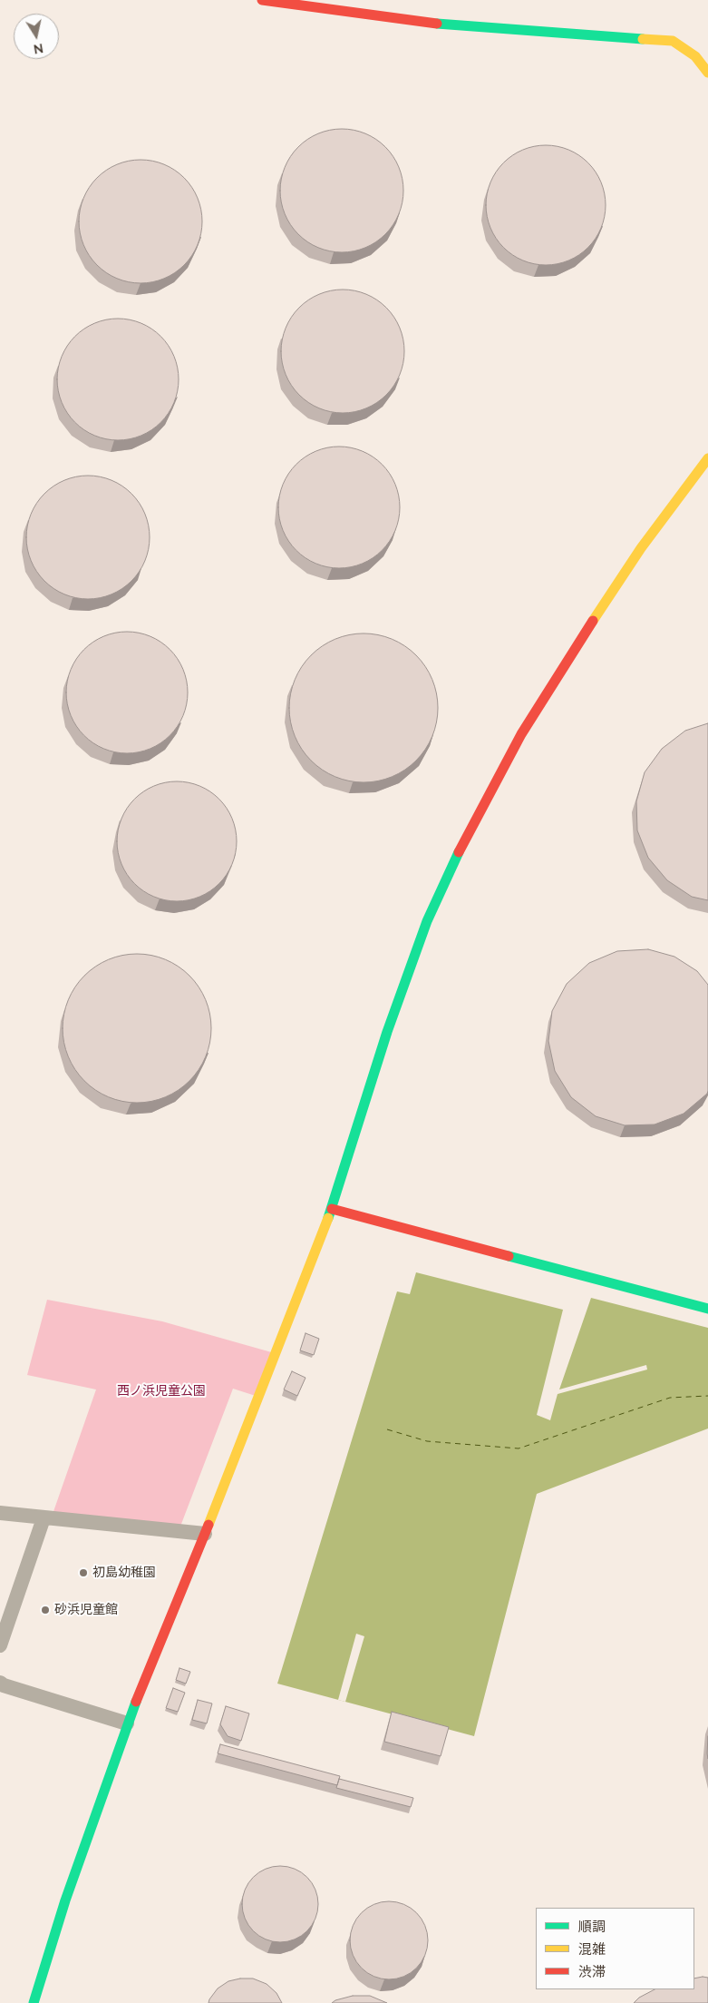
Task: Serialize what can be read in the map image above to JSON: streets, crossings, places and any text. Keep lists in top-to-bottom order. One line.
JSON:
{"parks":["西ノ浜児童公園"],"places":["初島幼稚園","砂浜児童館"],"legend":["順調","混雑","渋滞"],"north":"bottom"}
